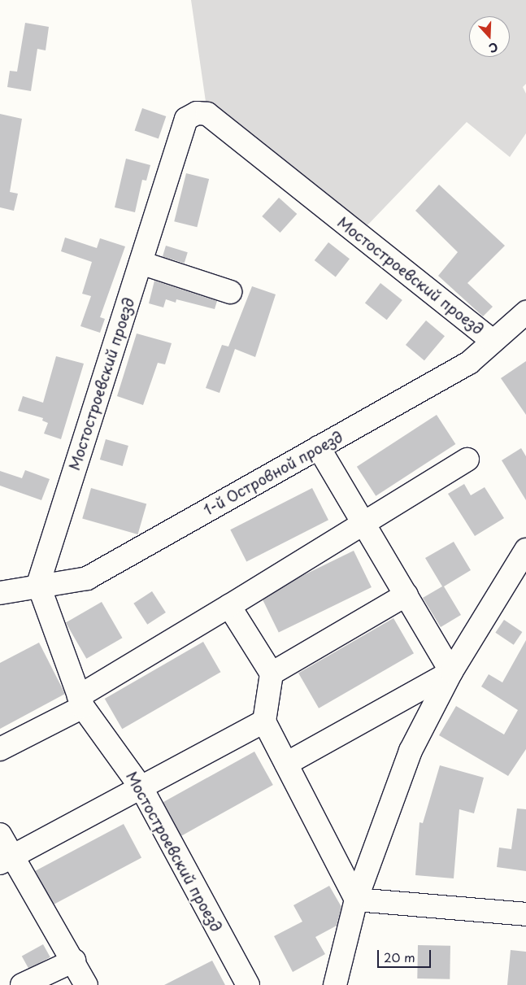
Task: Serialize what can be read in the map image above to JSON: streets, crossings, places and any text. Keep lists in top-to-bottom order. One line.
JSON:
{"streets":{"street":["Мостостроевский проезд","1-й Островной проезд"]},"crossings":[["Мостостроевский проезд","1-й Островной проезд"]],"scale_bar":"20 m","north":"bottom"}
